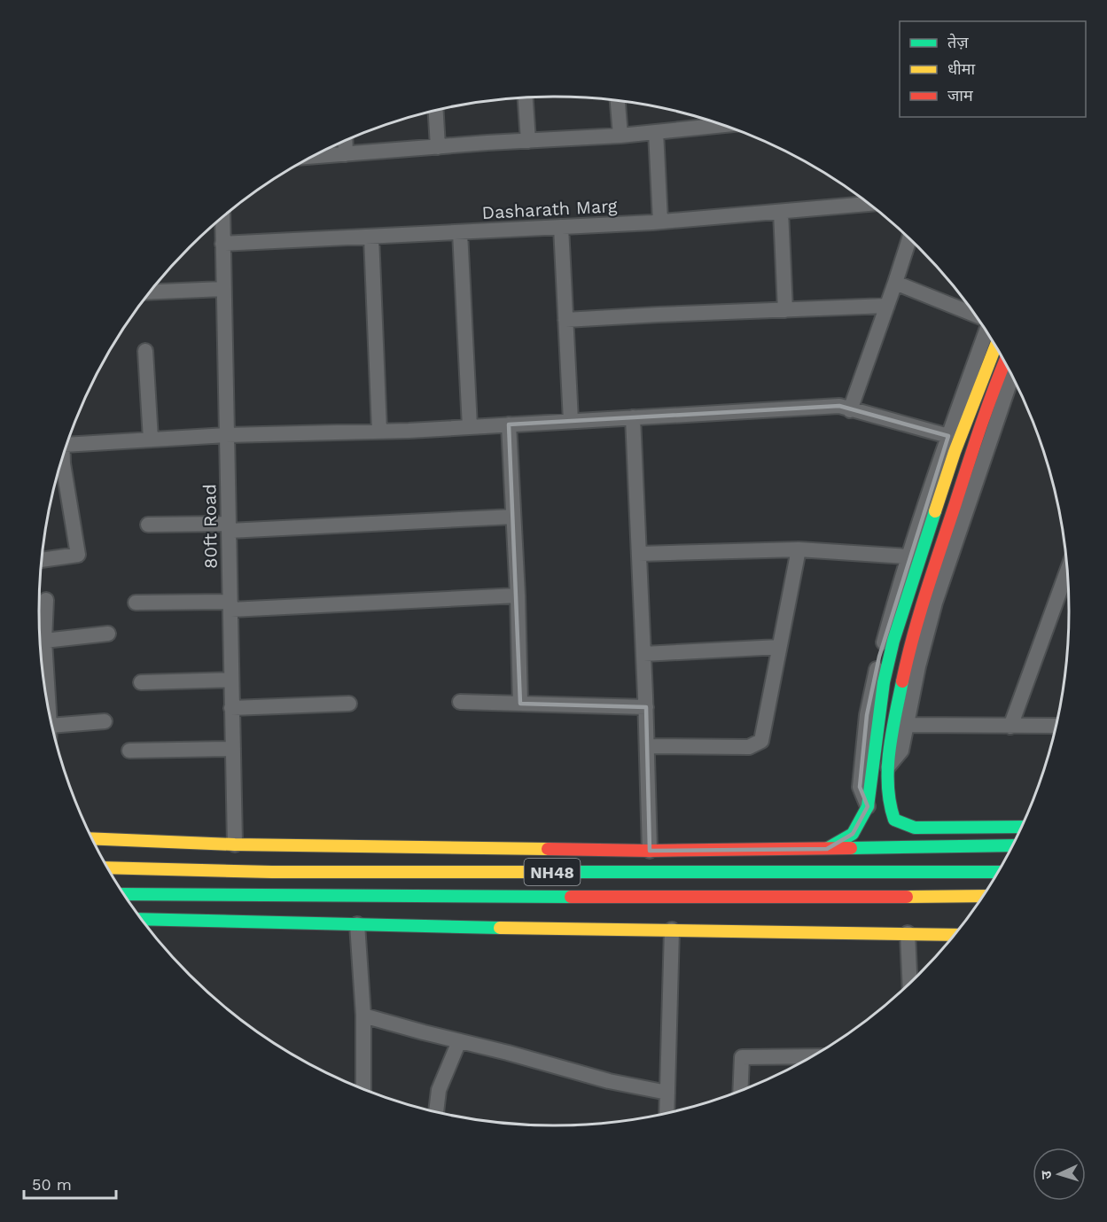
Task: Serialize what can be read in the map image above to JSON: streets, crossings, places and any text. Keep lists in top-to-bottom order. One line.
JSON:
{"streets":{"main road":["NH48"],"street":["Dasharath Marg","80ft Road"]},"crossings":[["Dasharath Marg","80ft Road"]],"legend":["तेज़","धीमा","जाम"],"scale_bar":"50 m","north":"left"}
